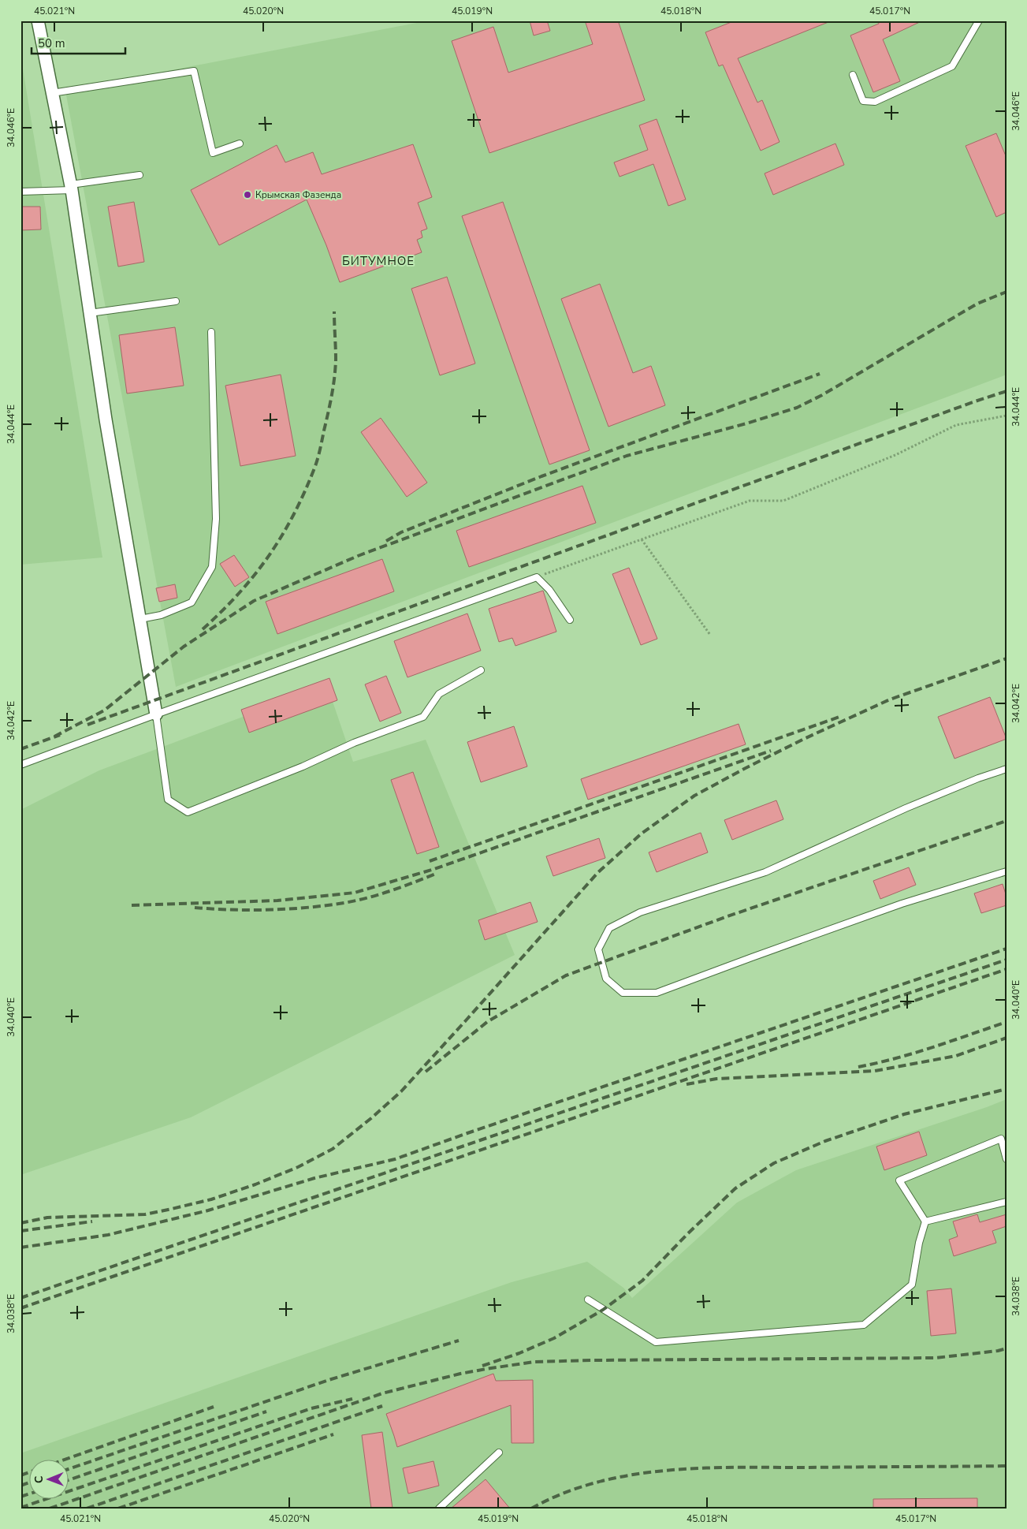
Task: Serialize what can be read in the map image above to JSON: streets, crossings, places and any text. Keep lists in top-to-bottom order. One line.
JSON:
{"districts":["БИТУМНОЕ"],"places":["Крымская Фазенда"],"scale_bar":"50 m","north":"left","coordinates":["45.021°N","45.020°N","45.019°N","45.018°N","45.017°N","34.046°E","34.044°E","34.042°E","34.040°E","34.038°E"]}
